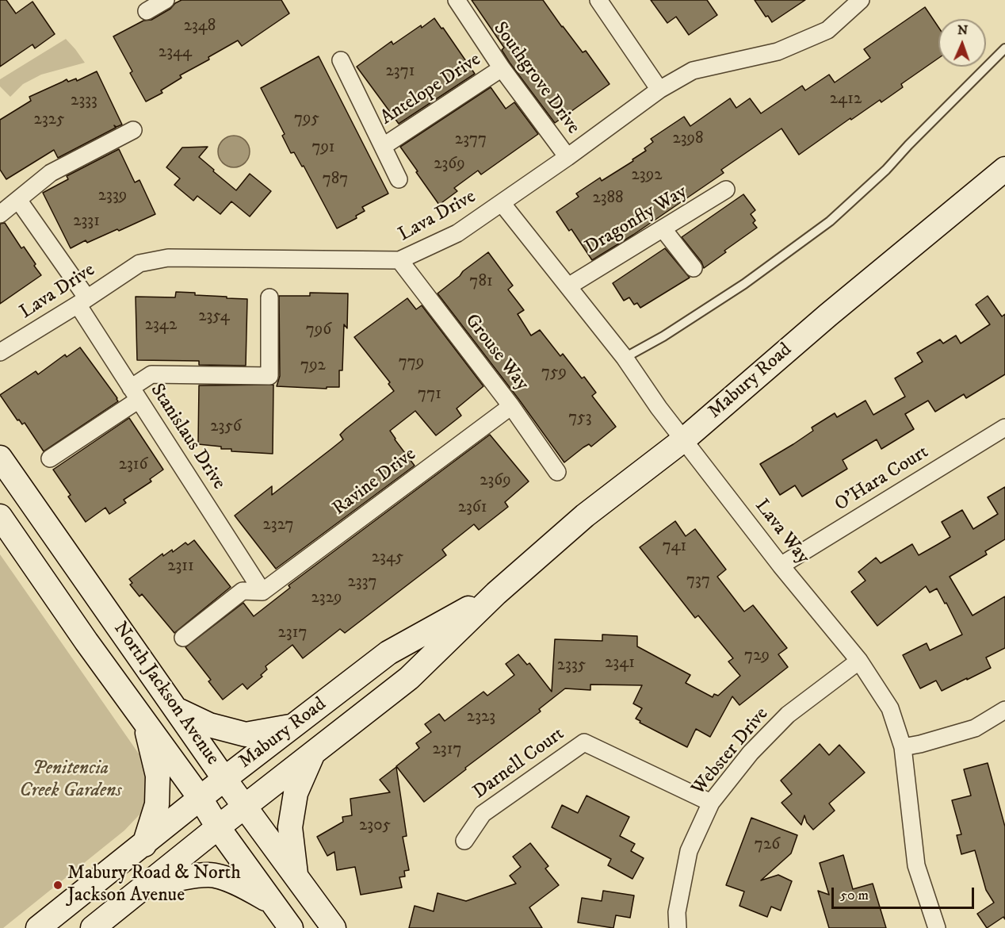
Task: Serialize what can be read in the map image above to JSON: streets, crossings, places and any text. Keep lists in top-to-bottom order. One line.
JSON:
{"streets":{"main road":["Mabury Road","North Jackson Avenue"],"street":["Southgrove Drive","Antelope Drive","Lava Drive","Dragonfly Way","Grouse Way","Stanislaus Drive","O'Hara Court","Ravine Drive","Lava Way","Webster Drive","Darnell Court"]},"crossings":[["Southgrove Drive","Antelope Drive"],["Southgrove Drive","Lava Drive"],["Lava Drive","Grouse Way"],["Lava Drive","Stanislaus Drive"],["Lava Drive","Lava Way"],["Dragonfly Way","Lava Way"],["Grouse Way","Ravine Drive"],["Mabury Road","Lava Way"],["Mabury Road","North Jackson Avenue"],["Stanislaus Drive","Ravine Drive"],["O'Hara Court","Lava Way"],["Lava Way","Webster Drive"],["Webster Drive","Darnell Court"]],"parks":["Penitencia Creek Gardens"],"places":["Mabury Road & North Jackson Avenue"],"house_numbers":["2348","2344","2371","2412","2333","795","2325","2398","2377","791","2369","2392","787","2339","2388","2331","781","2354","2342","796","779","792","759","771","753","2356","2316","2369","2361","2327","741","2345","2311","737","2337","2329","2317","729","2341","2335","2323","2317","2305","726"],"scale_bar":"50 m","north":"top"}
